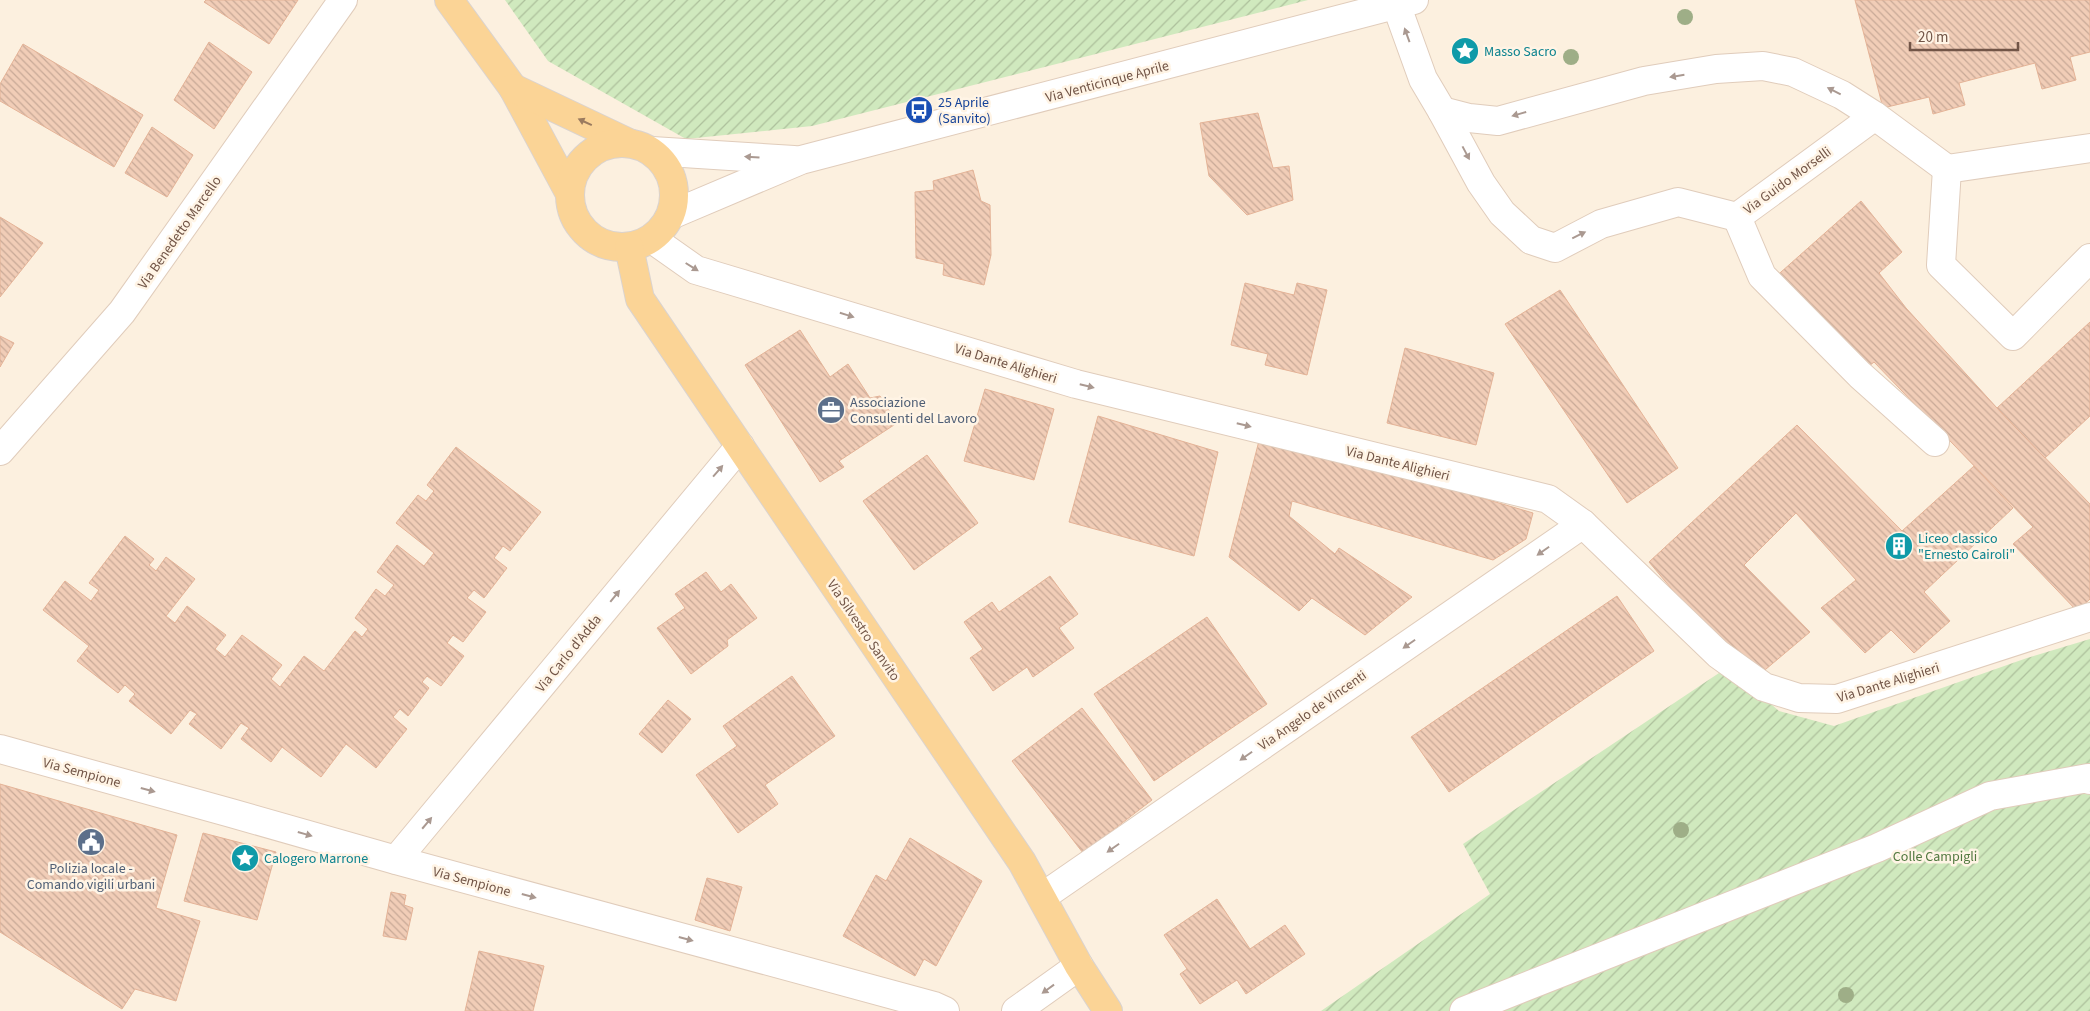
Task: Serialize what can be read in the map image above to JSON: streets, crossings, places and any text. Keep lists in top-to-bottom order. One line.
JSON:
{"streets":{"main road":["Via Silvestro Sanvito"],"street":["Via Venticinque Aprile","Via Guido Morselli","Via Benedetto Marcello","Via Dante Alighieri","Via Carlo d'Adda","Via Angelo de Vincenti","Via Sempione"]},"crossings":[["Via Venticinque Aprile","Via Guido Morselli"],["Via Venticinque Aprile","Via Dante Alighieri"],["Via Venticinque Aprile","Via Silvestro Sanvito"],["Via Dante Alighieri","Via Silvestro Sanvito"],["Via Dante Alighieri","Via Angelo de Vincenti"],["Via Silvestro Sanvito","Via Carlo d'Adda"],["Via Silvestro Sanvito","Via Angelo de Vincenti"],["Via Carlo d'Adda","Via Sempione"]],"one_way":["Via Dante Alighieri","Via Carlo d'Adda","Via Angelo de Vincenti","Via Sempione"],"parks":["Colle Campigli"],"places":{"place":["Masso Sacro","Calogero Marrone"],"bus stop":["25 Aprile (Sanvito)"],"office":["Associazione Consulenti del Lavoro"],"building":["Liceo classico \"Ernesto Cairoli\""],"public building":["Polizia locale - Comando vigili urbani"]},"scale_bar":"20 m"}
